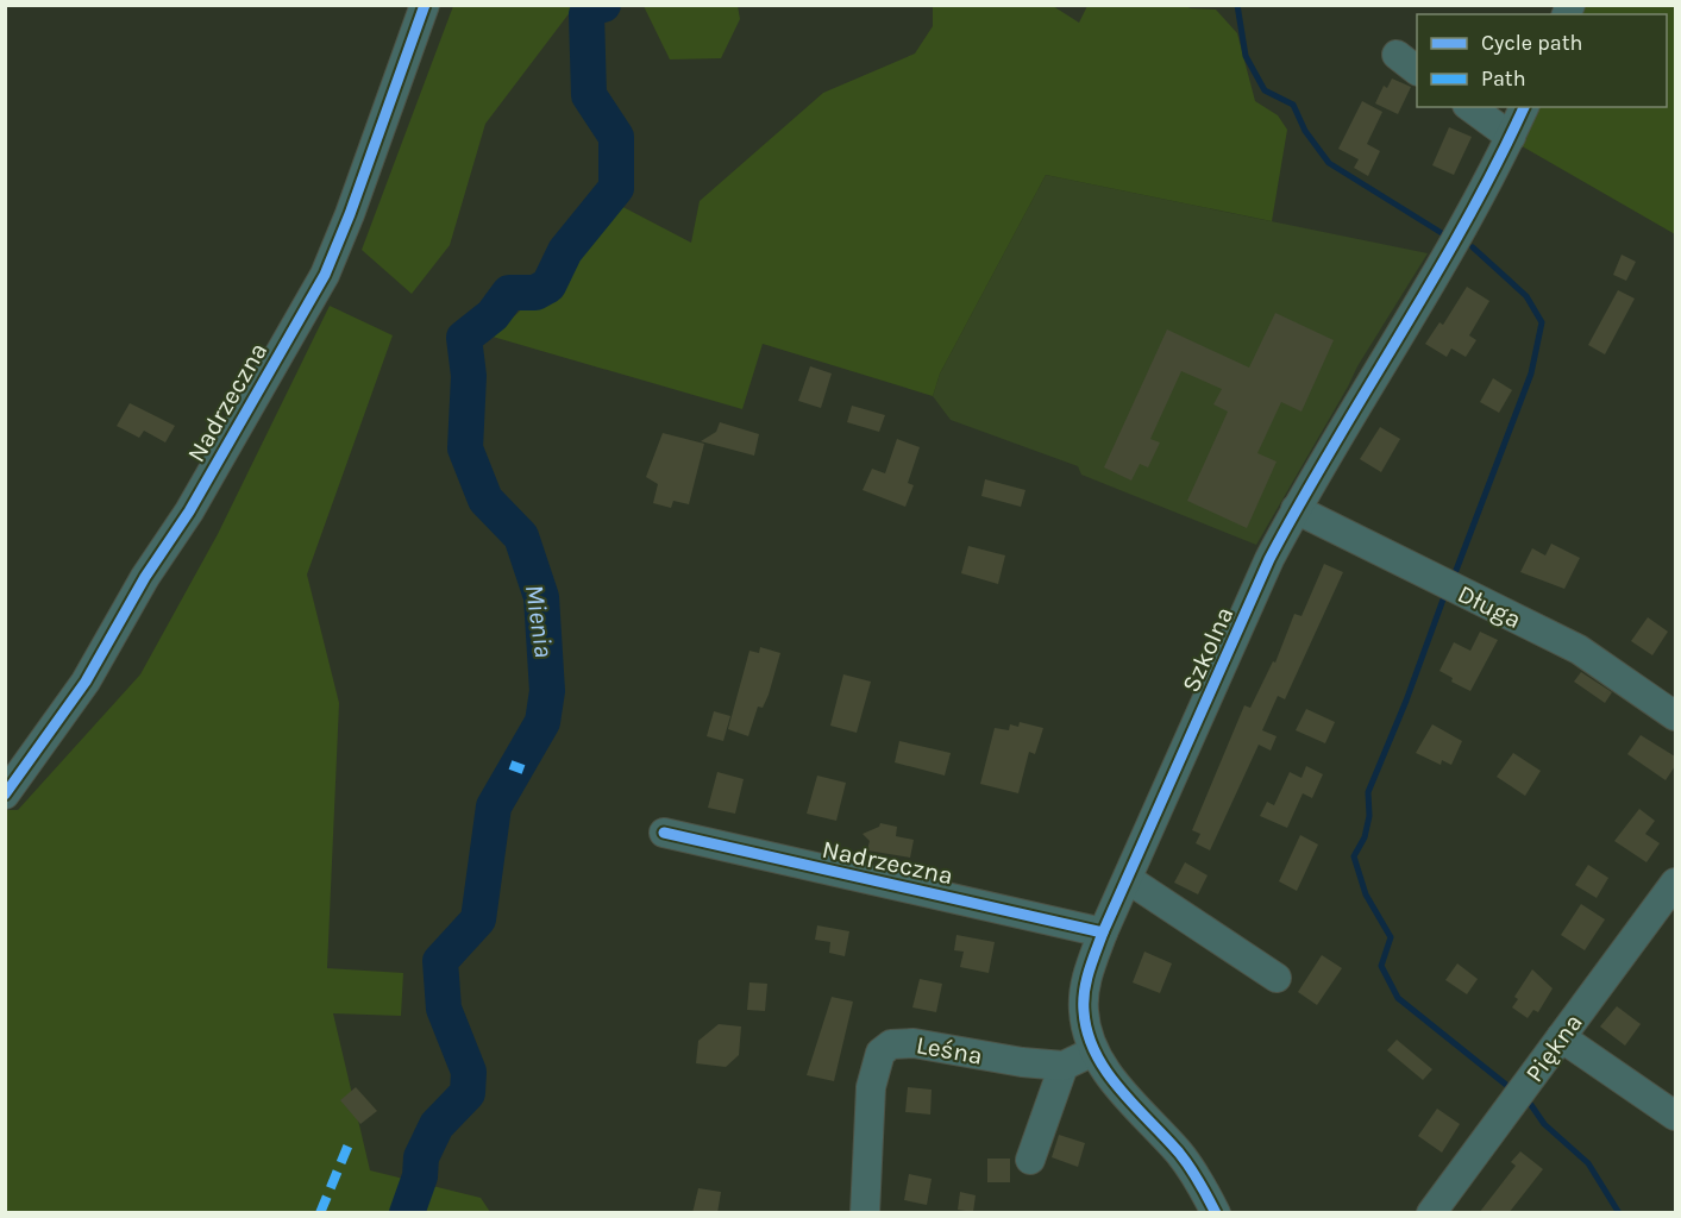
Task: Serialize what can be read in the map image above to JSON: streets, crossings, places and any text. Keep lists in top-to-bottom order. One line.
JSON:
{"streets":{"street":["Nadrzeczna","Długa","Szkolna","Piękna","Leśna"]},"crossings":[["Nadrzeczna","Szkolna"],["Długa","Szkolna"]],"water":["Mienia"],"legend":["Cycle path","Path"]}
